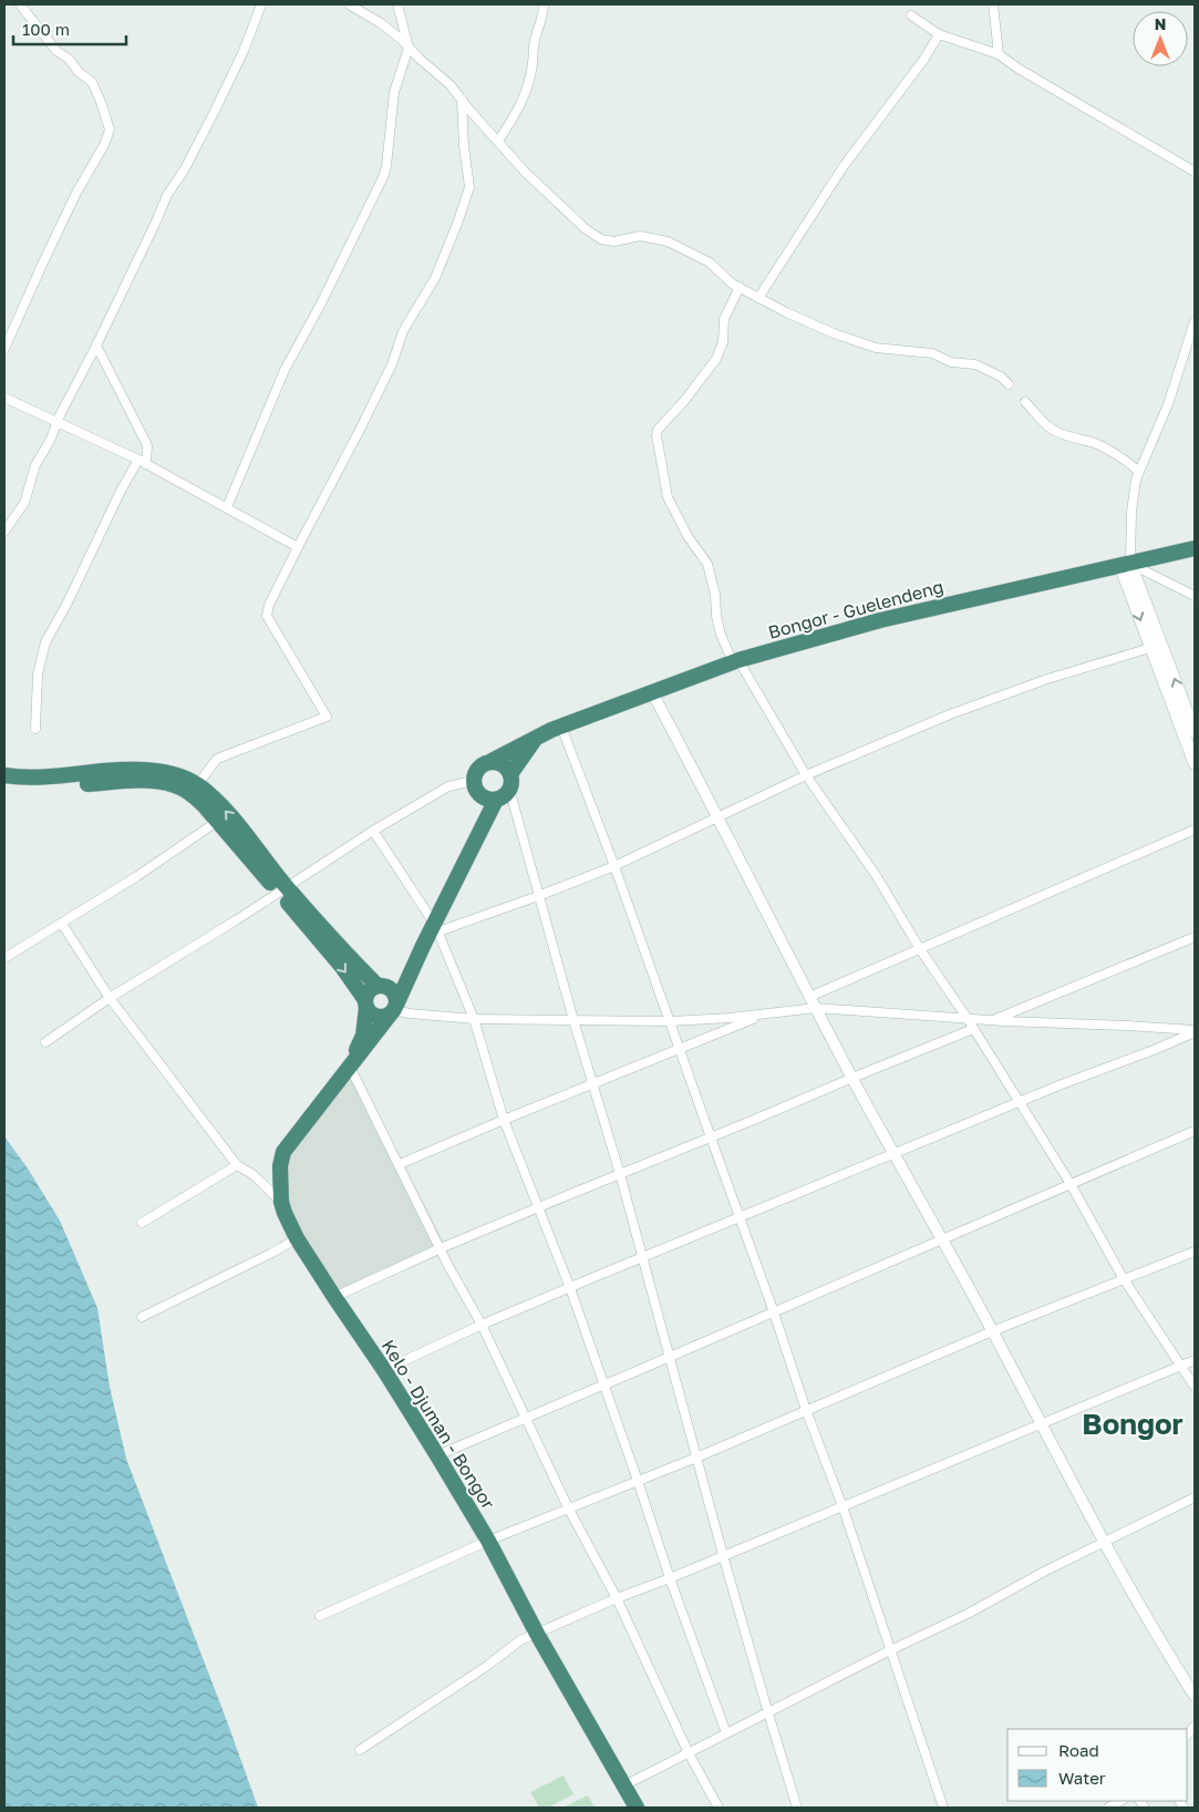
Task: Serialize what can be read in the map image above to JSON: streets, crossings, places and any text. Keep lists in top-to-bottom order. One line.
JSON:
{"streets":{"highway":["Bongor - Guelendeng","Kelo - Djuman - Bongor"]},"crossings":[["Bongor - Guelendeng","Kelo - Djuman - Bongor"]],"districts":["Bongor"],"legend":["Road","Water"],"scale_bar":"100 m","north":"top"}
